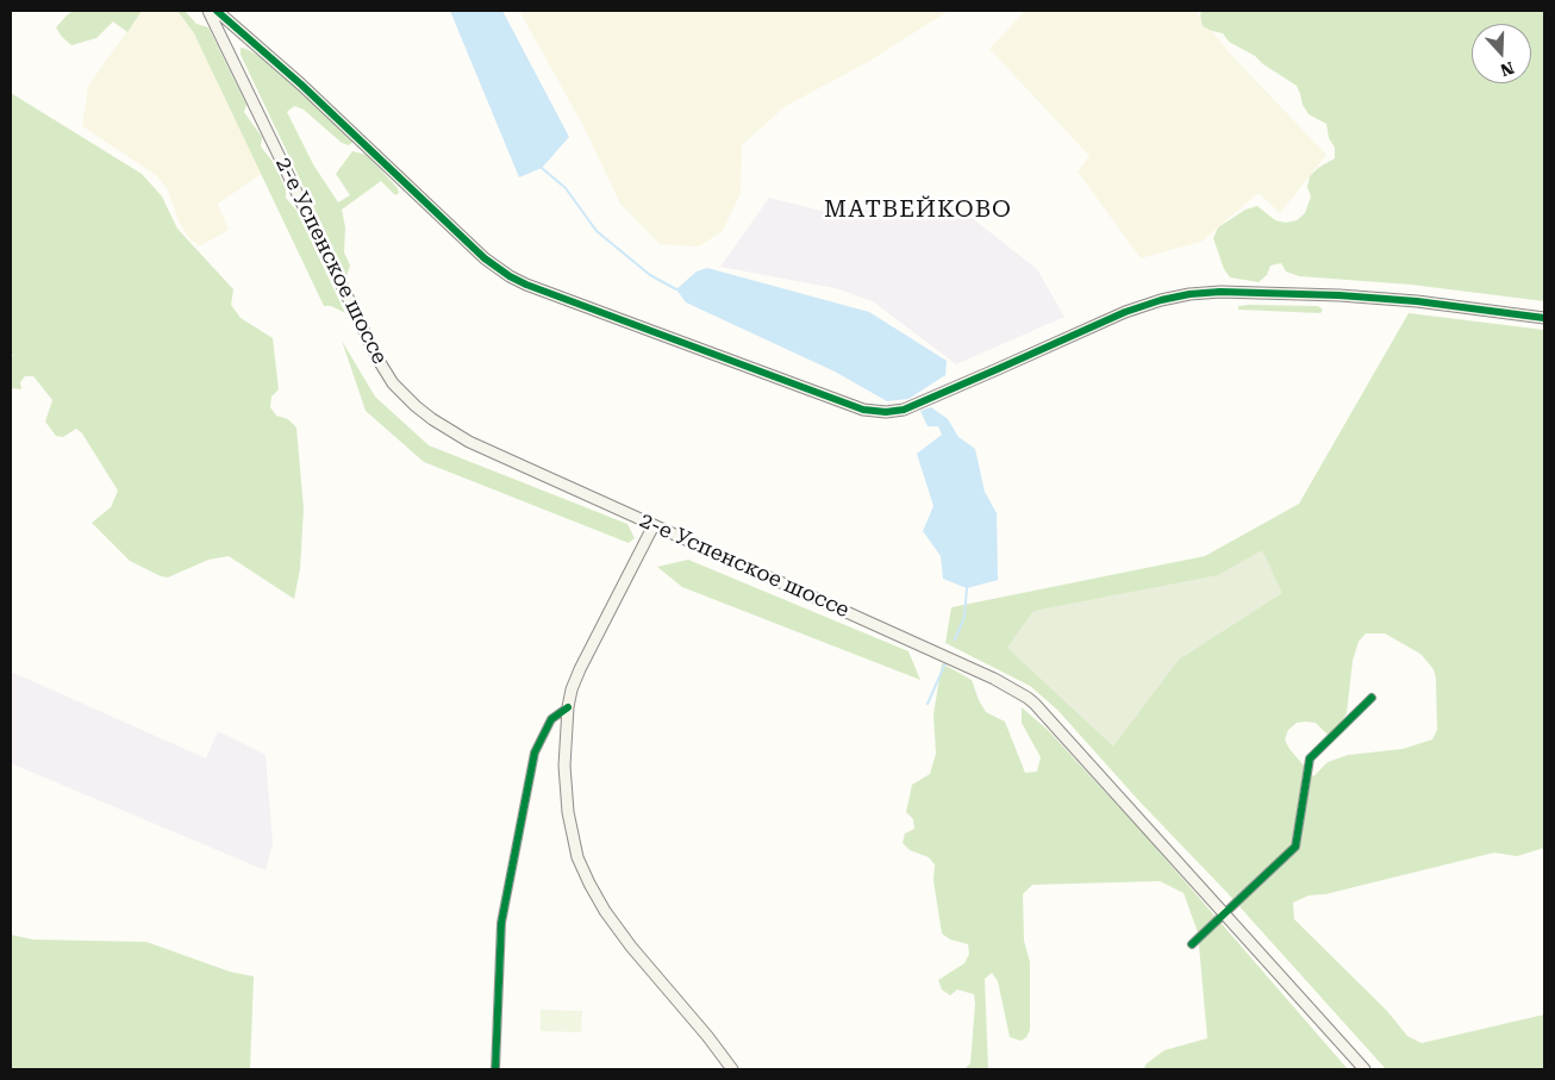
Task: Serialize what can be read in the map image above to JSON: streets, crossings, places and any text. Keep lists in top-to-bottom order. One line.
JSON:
{"streets":{"main road":["2-е Успенское шоссе"]},"districts":["МАТВЕЙКОВО"],"north":"bottom"}
